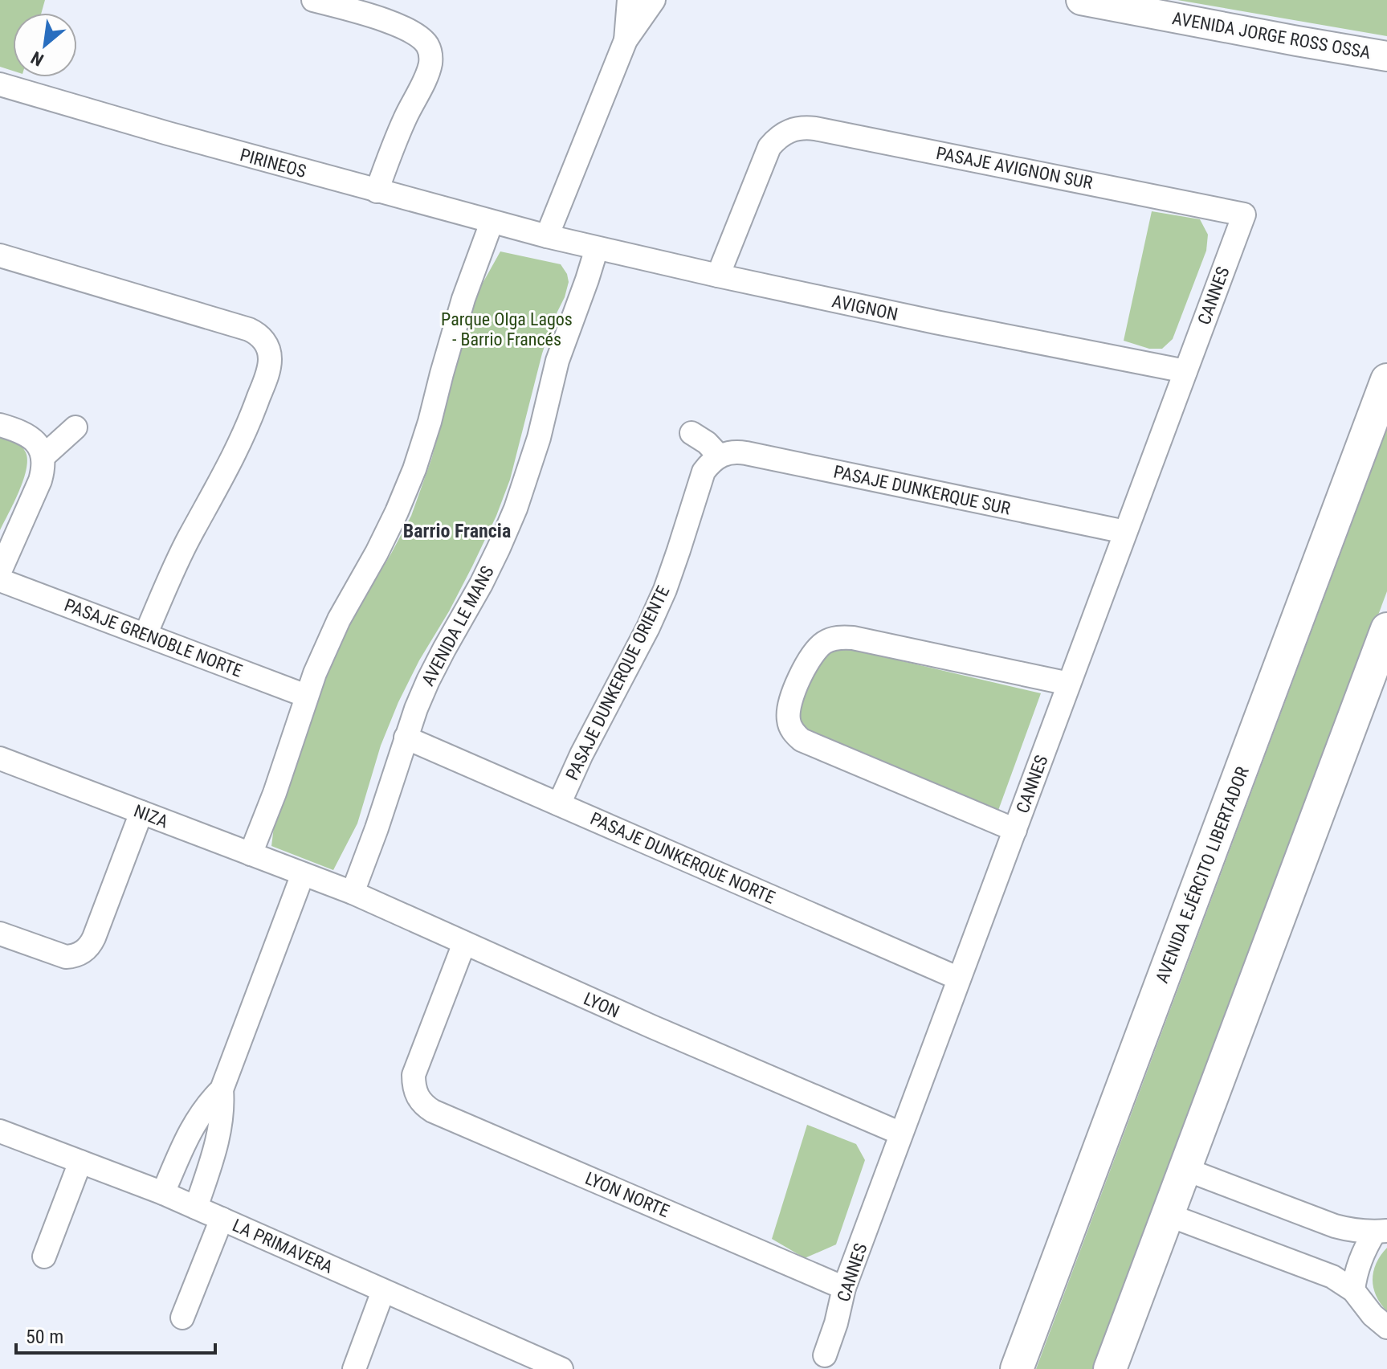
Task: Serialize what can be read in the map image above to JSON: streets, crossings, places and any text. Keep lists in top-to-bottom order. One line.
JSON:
{"streets":{"main road":["AVENIDA EJÉRCITO LIBERTADOR"],"street":["AVENIDA JORGE ROSS OSSA","PIRINEOS","PASAJE AVIGNON SUR","CANNES","AVIGNON","PASAJE DUNKERQUE SUR","AVENIDA LE MANS","PASAJE GRENOBLE NORTE","PASAJE DUNKERQUE ORIENTE","NIZA","PASAJE DUNKERQUE NORTE","LYON","LYON NORTE","LA PRIMAVERA"]},"crossings":[["PIRINEOS","AVIGNON"],["PASAJE AVIGNON SUR","CANNES"],["PASAJE AVIGNON SUR","AVIGNON"],["CANNES","AVIGNON"],["CANNES","PASAJE DUNKERQUE SUR"],["CANNES","PASAJE DUNKERQUE NORTE"],["CANNES","LYON"],["CANNES","LYON NORTE"],["AVIGNON","AVENIDA LE MANS"],["PASAJE DUNKERQUE SUR","PASAJE DUNKERQUE ORIENTE"],["AVENIDA LE MANS","PASAJE DUNKERQUE NORTE"],["AVENIDA LE MANS","LYON"],["PASAJE DUNKERQUE ORIENTE","PASAJE DUNKERQUE NORTE"],["NIZA","LYON"],["LYON","LYON NORTE"]],"districts":["Barrio Francia"],"parks":["Parque Olga Lagos - Barrio Francés"],"scale_bar":"50 m","north":"bottom left"}
